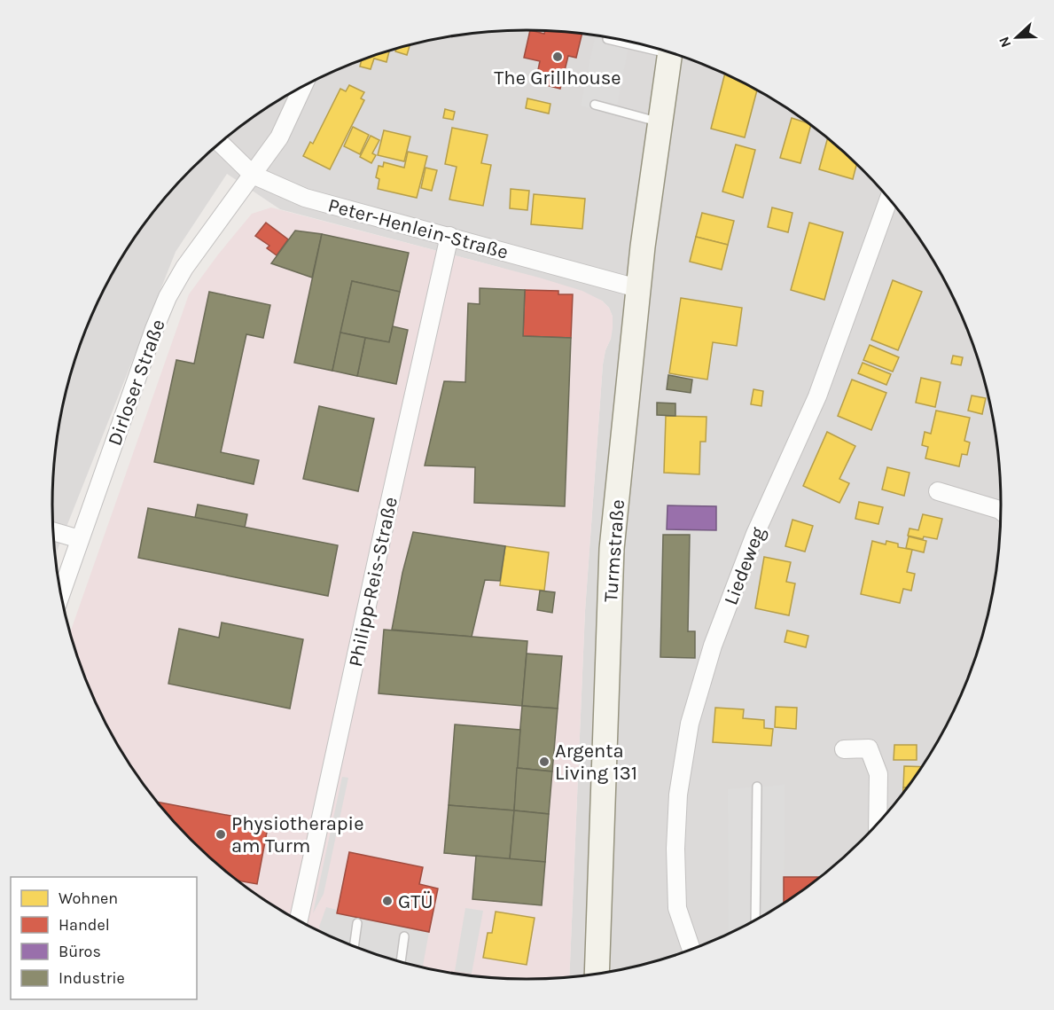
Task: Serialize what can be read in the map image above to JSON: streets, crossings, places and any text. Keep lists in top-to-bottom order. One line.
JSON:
{"streets":{"main road":["Turmstraße"],"street":["Peter-Henlein-Straße","Dirloser Straße","Liedeweg","Philipp-Reis-Straße"]},"crossings":[["Peter-Henlein-Straße","Dirloser Straße"],["Peter-Henlein-Straße","Turmstraße"],["Peter-Henlein-Straße","Philipp-Reis-Straße"]],"places":["The Grillhouse","Argenta Living 131","Physiotherapie am Turm","GTÜ"],"legend":["Wohnen","Handel","Büros","Industrie"],"north":"left"}
